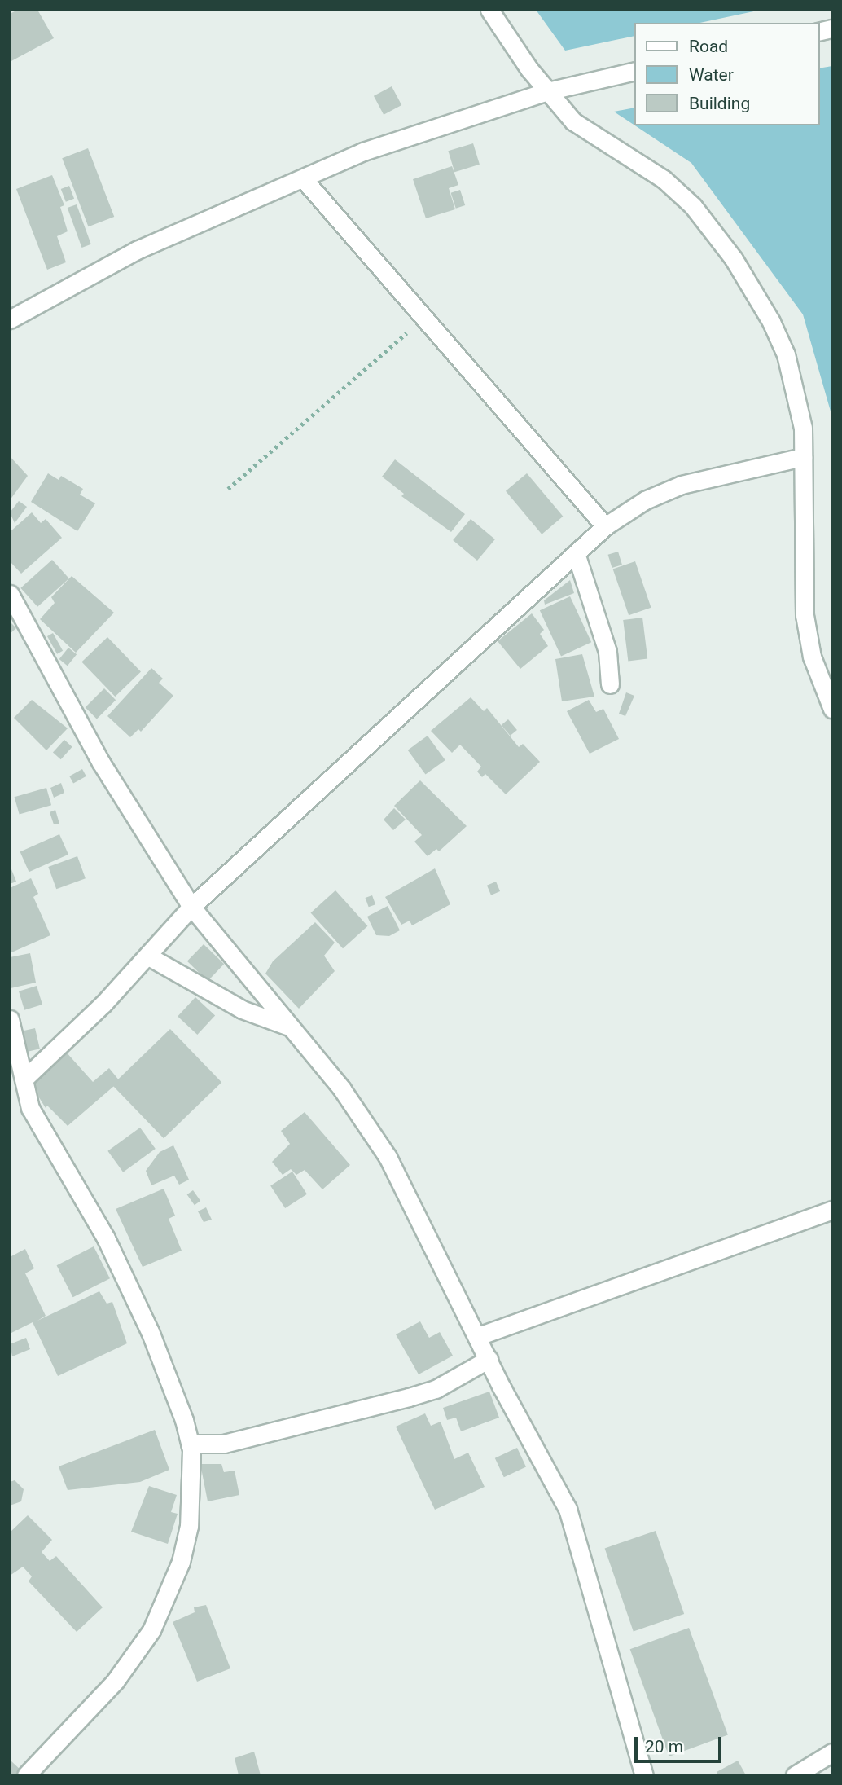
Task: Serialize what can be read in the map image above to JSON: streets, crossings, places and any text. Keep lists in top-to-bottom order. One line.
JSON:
{"legend":["Road","Water","Building"],"scale_bar":"20 m"}
